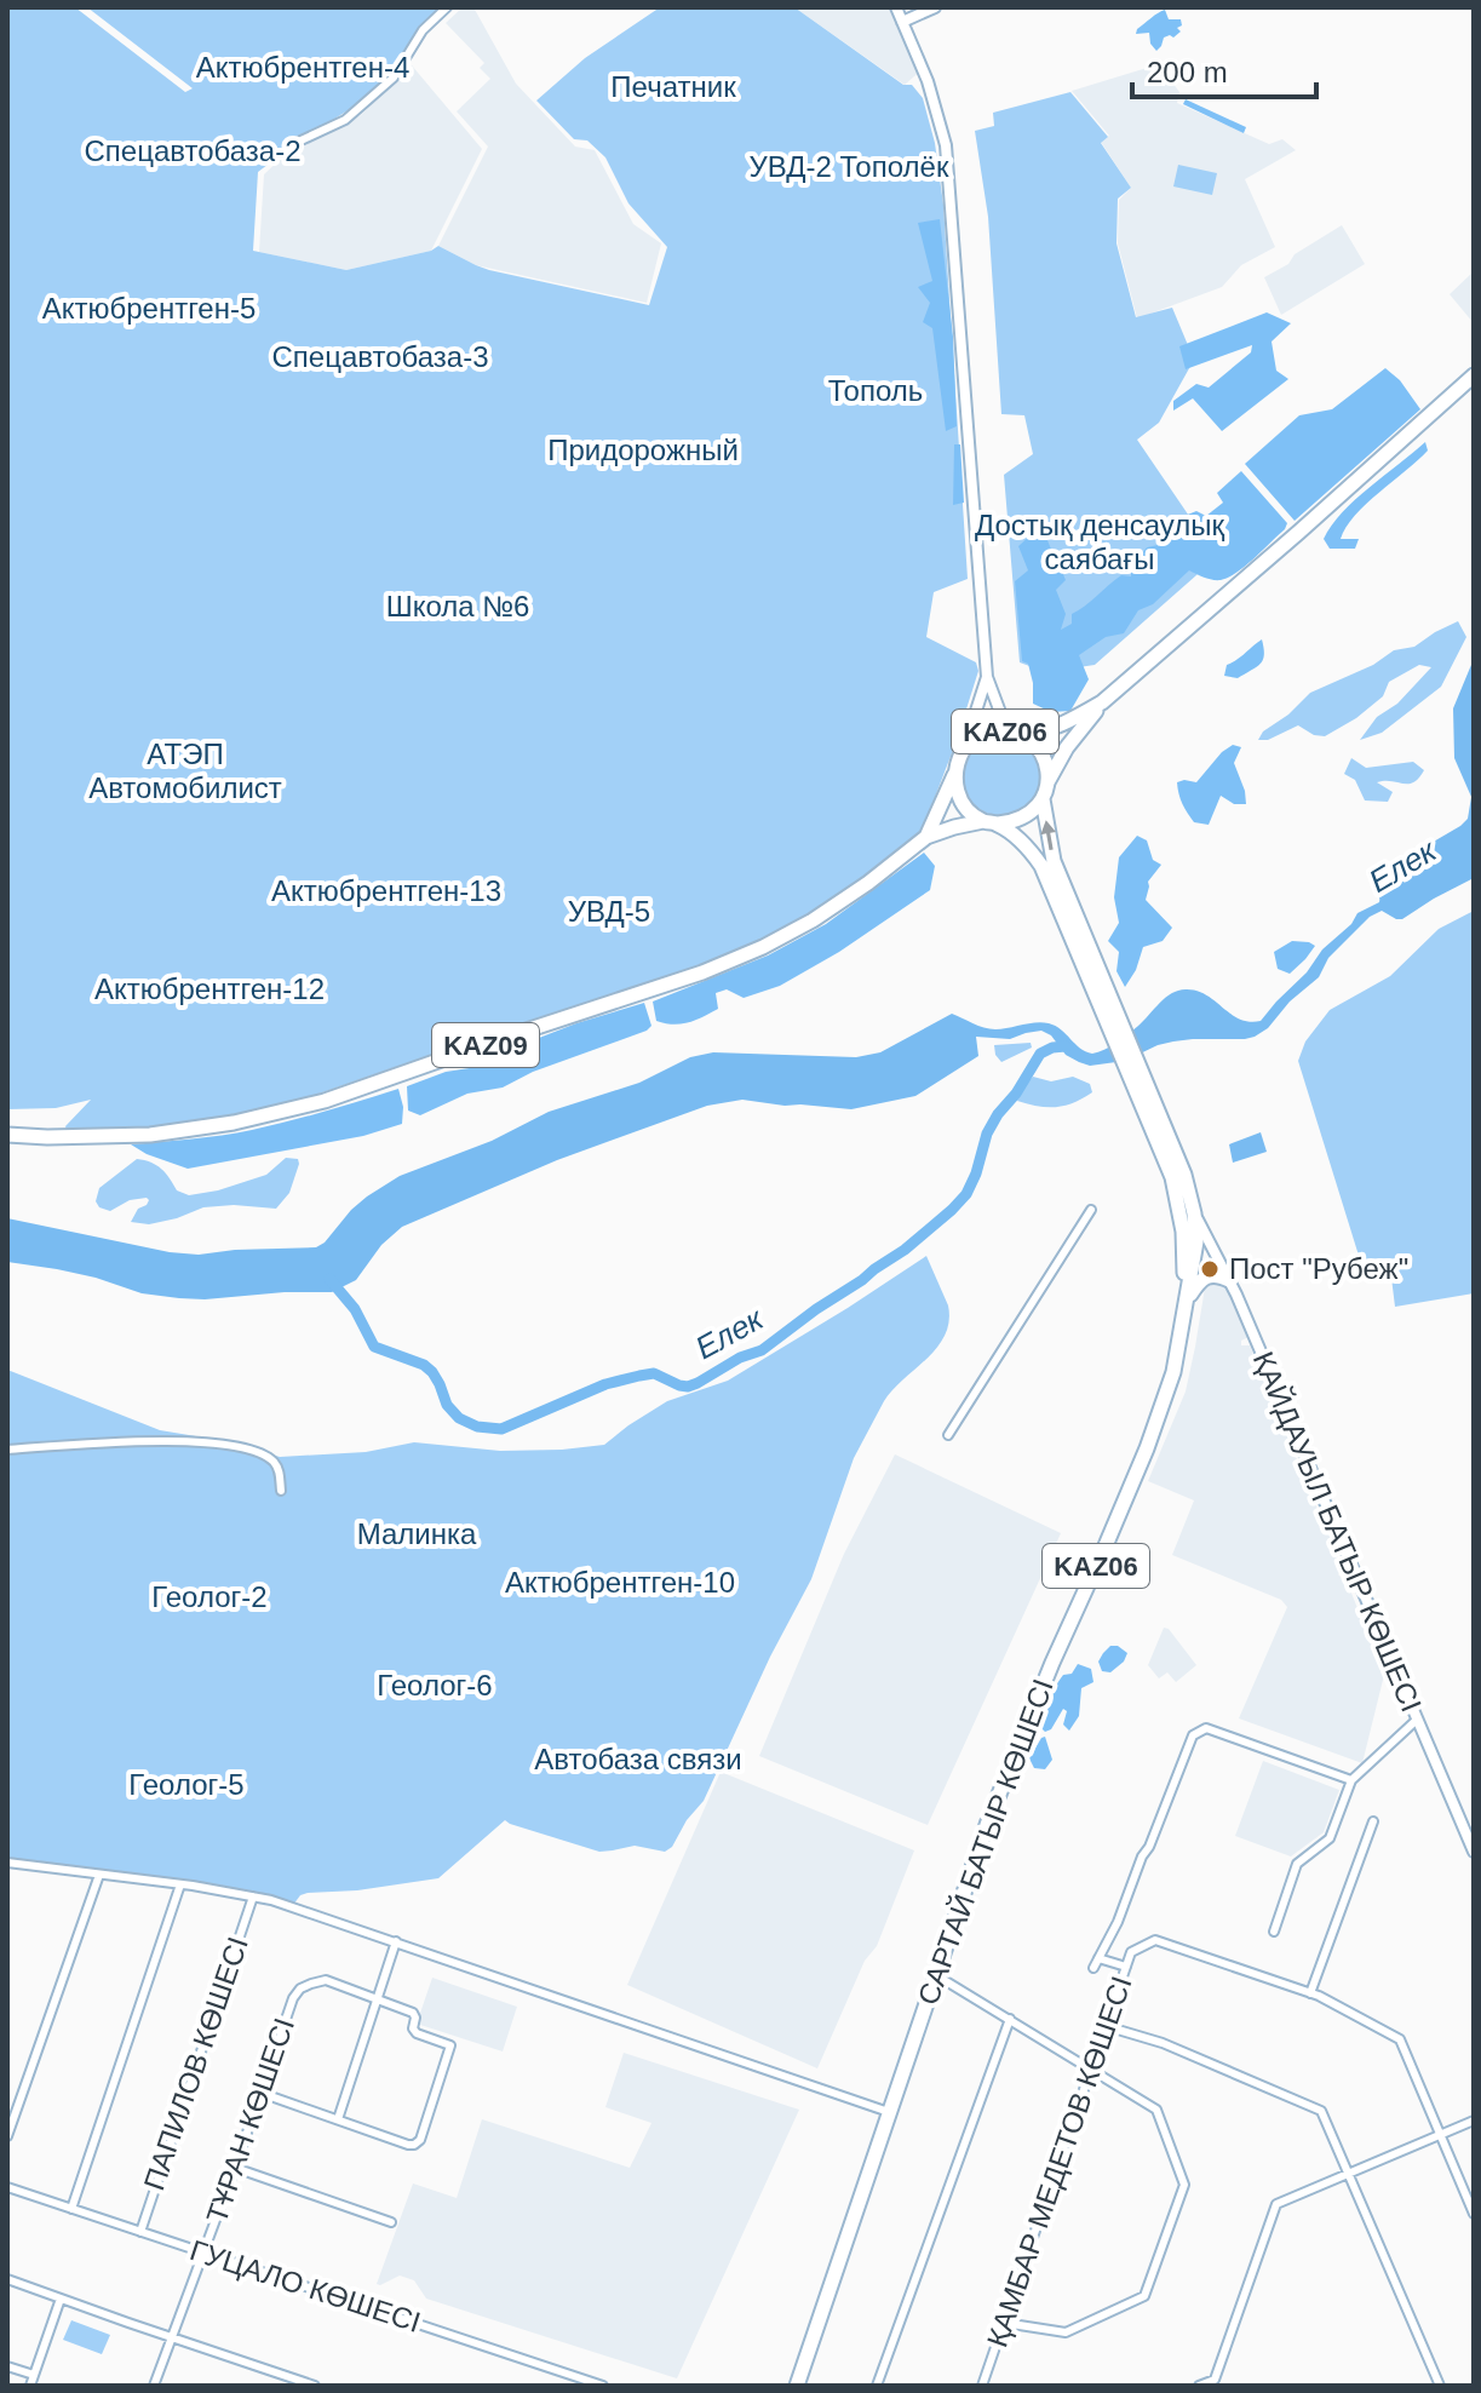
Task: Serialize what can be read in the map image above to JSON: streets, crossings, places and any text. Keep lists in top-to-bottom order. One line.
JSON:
{"streets":{"highway":["KАZ06","KAZ09","САРТАЙ БАТЫР КӨШЕСІ"],"main road":["ҚАЙДАУЫЛ БАТЫР КӨШЕСІ"],"street":["ПАПИЛОВ КӨШЕСІ","ТҰРАН КӨШЕСІ","ҚАМБАР МЕДЕТОВ КӨШЕСІ","ГУЦАЛО КӨШЕСІ"]},"crossings":[["KАZ06","KAZ09"],["KАZ06","ҚАЙДАУЫЛ БАТЫР КӨШЕСІ"],["KАZ06","САРТАЙ БАТЫР КӨШЕСІ"],["ПАПИЛОВ КӨШЕСІ","ГУЦАЛО КӨШЕСІ"],["ТҰРАН КӨШЕСІ","ГУЦАЛО КӨШЕСІ"]],"water":["Елек"],"parks":["Актюбрентген-4","Печатник","Спецавтобаза-2","УВД-2 Тополёк","Актюбрентген-5","Спецавтобаза-3","Тополь","Придорожный","Достық денсаулық саябағы","Школа №6","АТЭП Автомобилист","Актюбрентген-13","УВД-5","Актюбрентген-12","Малинка","Актюбрентген-10","Геолог-2","Геолог-6","Автобаза связи","Геолог-5"],"places":["Пост \"Рубеж\""],"scale_bar":"200 m"}
